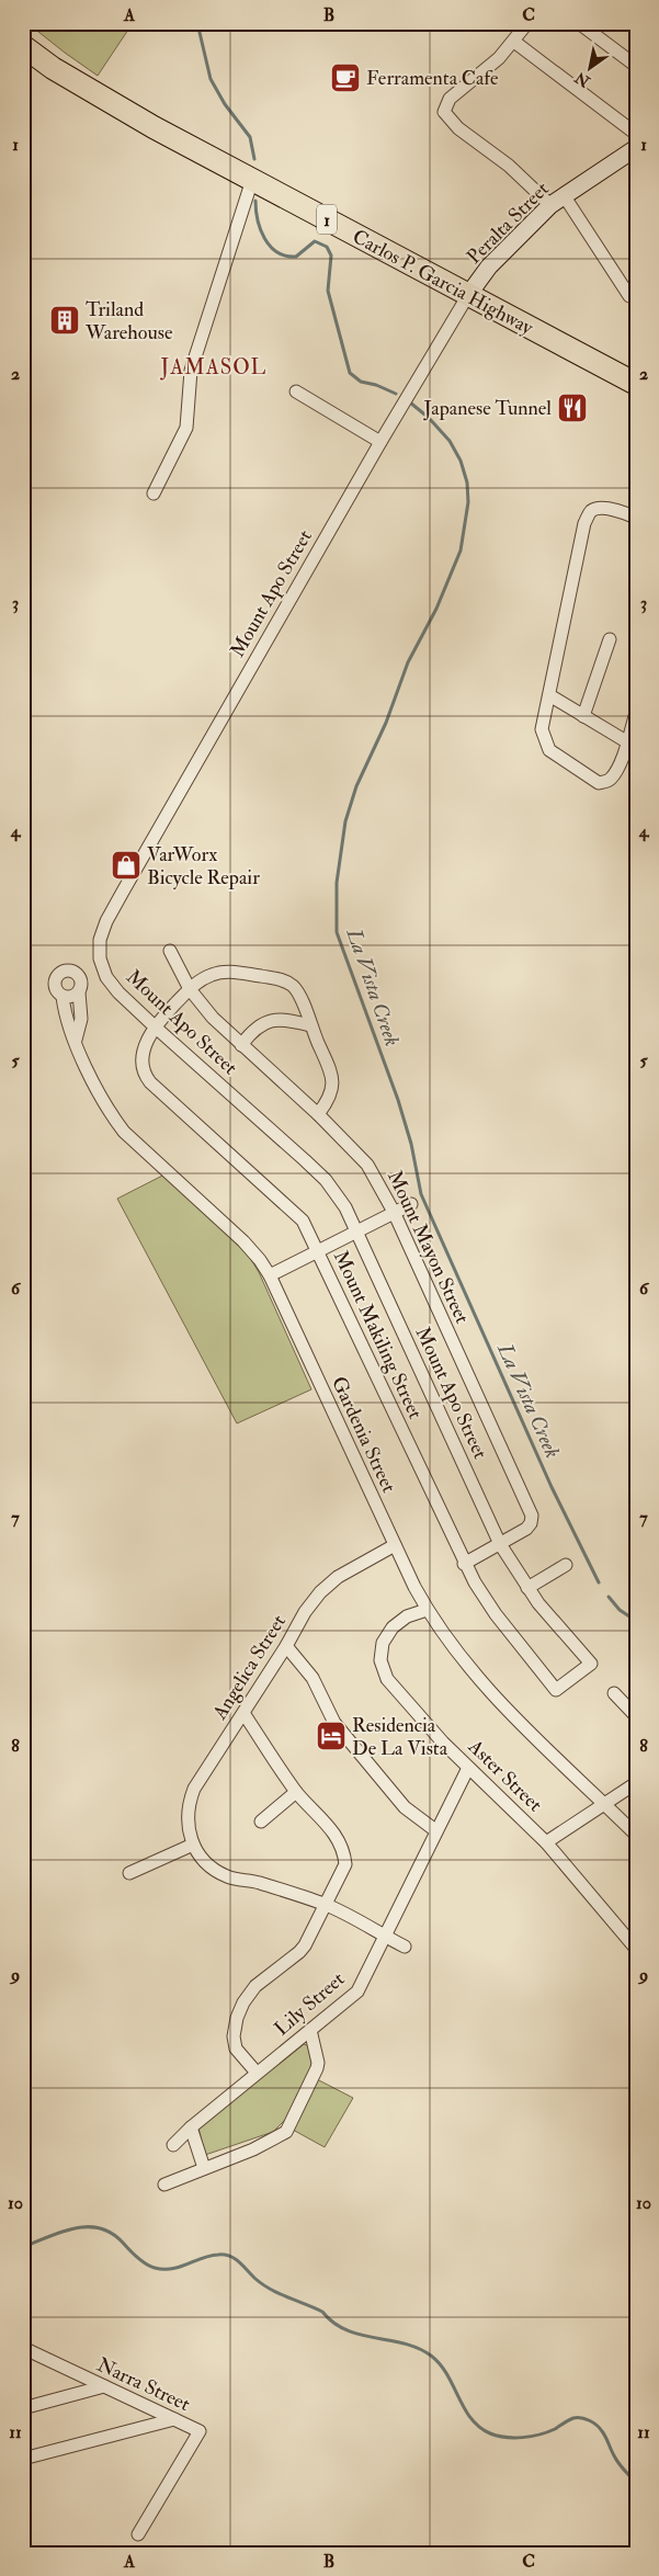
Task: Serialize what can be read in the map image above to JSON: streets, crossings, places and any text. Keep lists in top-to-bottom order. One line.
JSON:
{"streets":{"highway":["1","Carlos P. Garcia Highway"],"street":["Peralta Street","Mount Apo Street","Mount Mayon Street","Mount Makiling Street","Gardenia Street","Angelica Street","Aster Street","Lily Street","Narra Street"]},"crossings":[["Peralta Street","Carlos P. Garcia Highway"],["Peralta Street","Mount Apo Street"],["Carlos P. Garcia Highway","Mount Apo Street"],["Mount Apo Street","Mount Mayon Street"],["Mount Apo Street","Mount Makiling Street"],["Mount Mayon Street","Mount Makiling Street"],["Gardenia Street","Angelica Street"],["Gardenia Street","Aster Street"],["Aster Street","Lily Street"]],"districts":["JAMASOL"],"water":["La Vista Creek"],"places":{"cafe":["Ferramenta Cafe"],"building":["Triland Warehouse"],"restaurant":["Japanese Tunnel"],"shop":["VarWorx Bicycle Repair"],"hotel":["Residencia De La Vista"]},"north":"bottom left","grid":{"columns":["A","B","C"],"rows":["1","2","3","4","5","6","7","8","9","10","11"]}}
